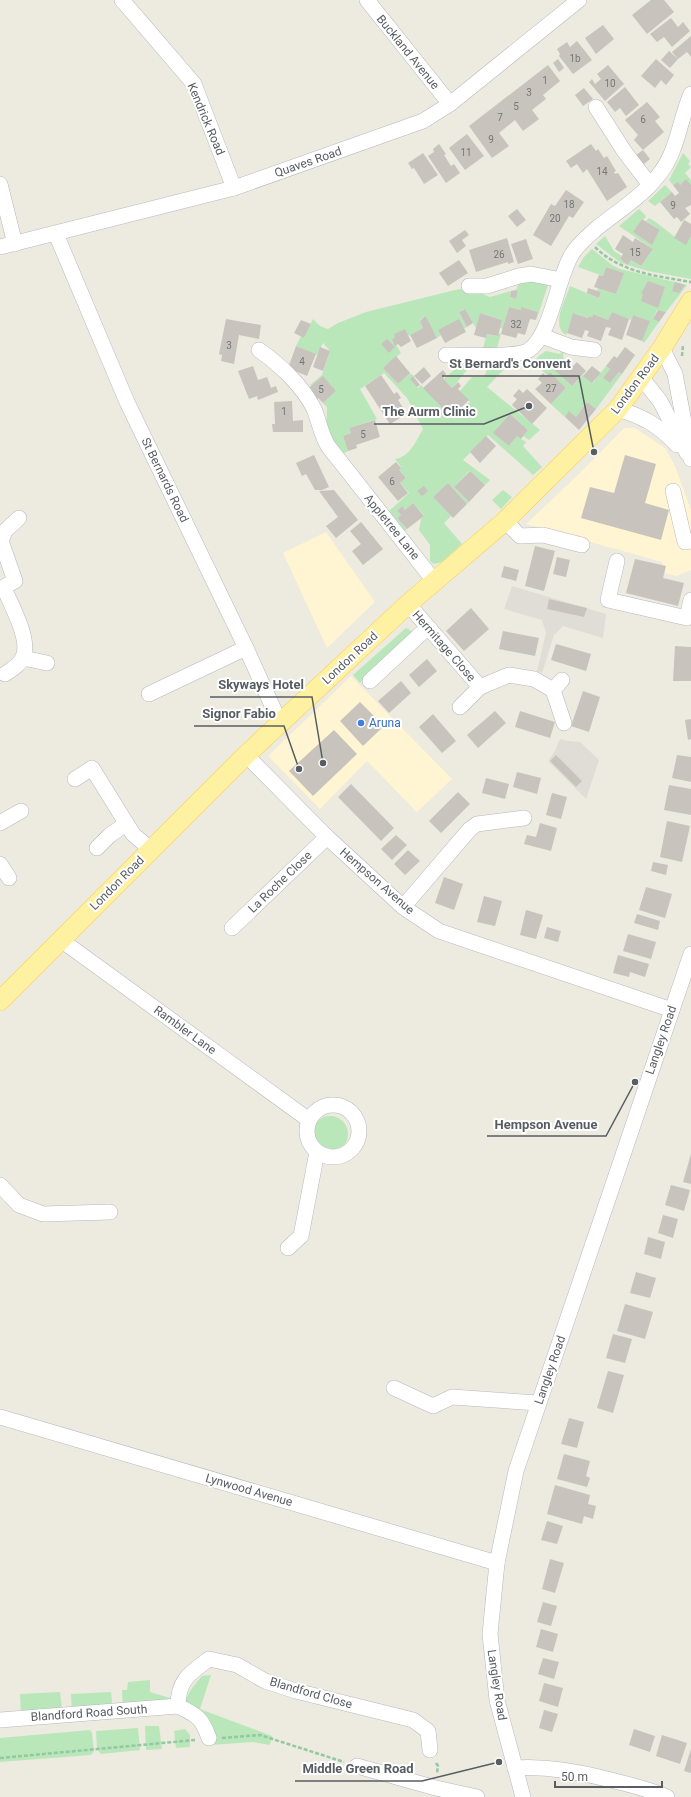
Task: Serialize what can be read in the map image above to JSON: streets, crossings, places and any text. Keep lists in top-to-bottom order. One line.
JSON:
{"streets":{"main road":["London Road"],"street":["Buckland Avenue","Kendrick Road","Quaves Road","St Bernards Road","Appletree Lane","Hermitage Close","Hempson Avenue","La Roche Close","Rambler Lane","Langley Road","Lynwood Avenue","Blandford Close","Blandford Road South"]},"crossings":[["Buckland Avenue","Quaves Road"],["Kendrick Road","Quaves Road"],["Quaves Road","St Bernards Road"],["London Road","St Bernards Road"],["London Road","Appletree Lane"],["London Road","Hermitage Close"],["London Road","Hempson Avenue"],["London Road","Rambler Lane"],["Hempson Avenue","La Roche Close"],["Hempson Avenue","Langley Road"],["Langley Road","Lynwood Avenue"],["Blandford Close","Blandford Road South"]],"places":["The Aurm Clinic","St Bernard's Convent","Aruna","Skyways Hotel","Signor Fabio","Hempson Avenue","Middle Green Road"],"house_numbers":["1b","1","10","3","5","7","6","9","11","14","18","9","20","15","26","32","3","4","27","5","1","5","6"],"scale_bar":"50 m"}
